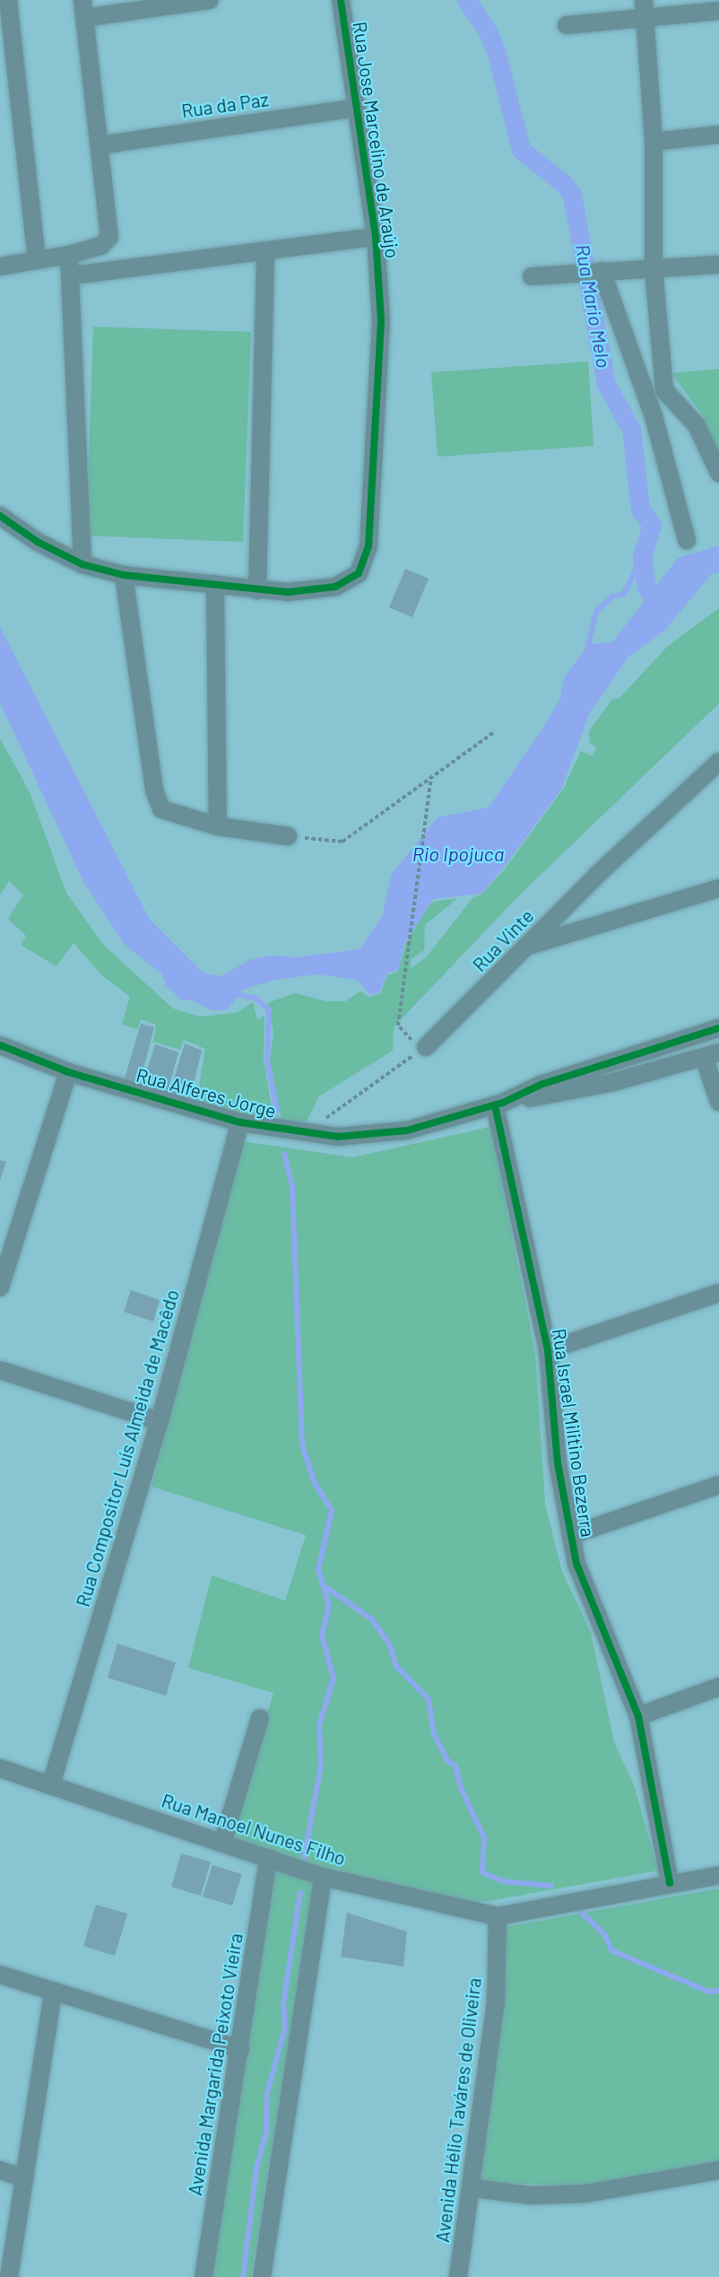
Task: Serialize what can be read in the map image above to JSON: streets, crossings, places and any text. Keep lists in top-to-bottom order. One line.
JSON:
{"streets":{"street":["Rua da Paz","Rua Jose Marcelino de Araújo","Rua Vinte","Rua Alferes Jorge","Rua Israel Militino Bezerra","Rua Compositor Luís Almeida de Macêdo","Rua Manoel Nunes Filho","Avenida Margarida Peixoto Vieira","Avenida Hélio Taváres de Oliveira"]},"crossings":[["Rua da Paz","Rua Jose Marcelino de Araújo"],["Rua Alferes Jorge","Rua Israel Militino Bezerra"],["Rua Alferes Jorge","Rua Compositor Luís Almeida de Macêdo"],["Rua Compositor Luís Almeida de Macêdo","Rua Manoel Nunes Filho"],["Rua Manoel Nunes Filho","Avenida Margarida Peixoto Vieira"],["Rua Manoel Nunes Filho","Avenida Hélio Taváres de Oliveira"]],"water":["Rua Mario Melo","Rio Ipojuca"]}
